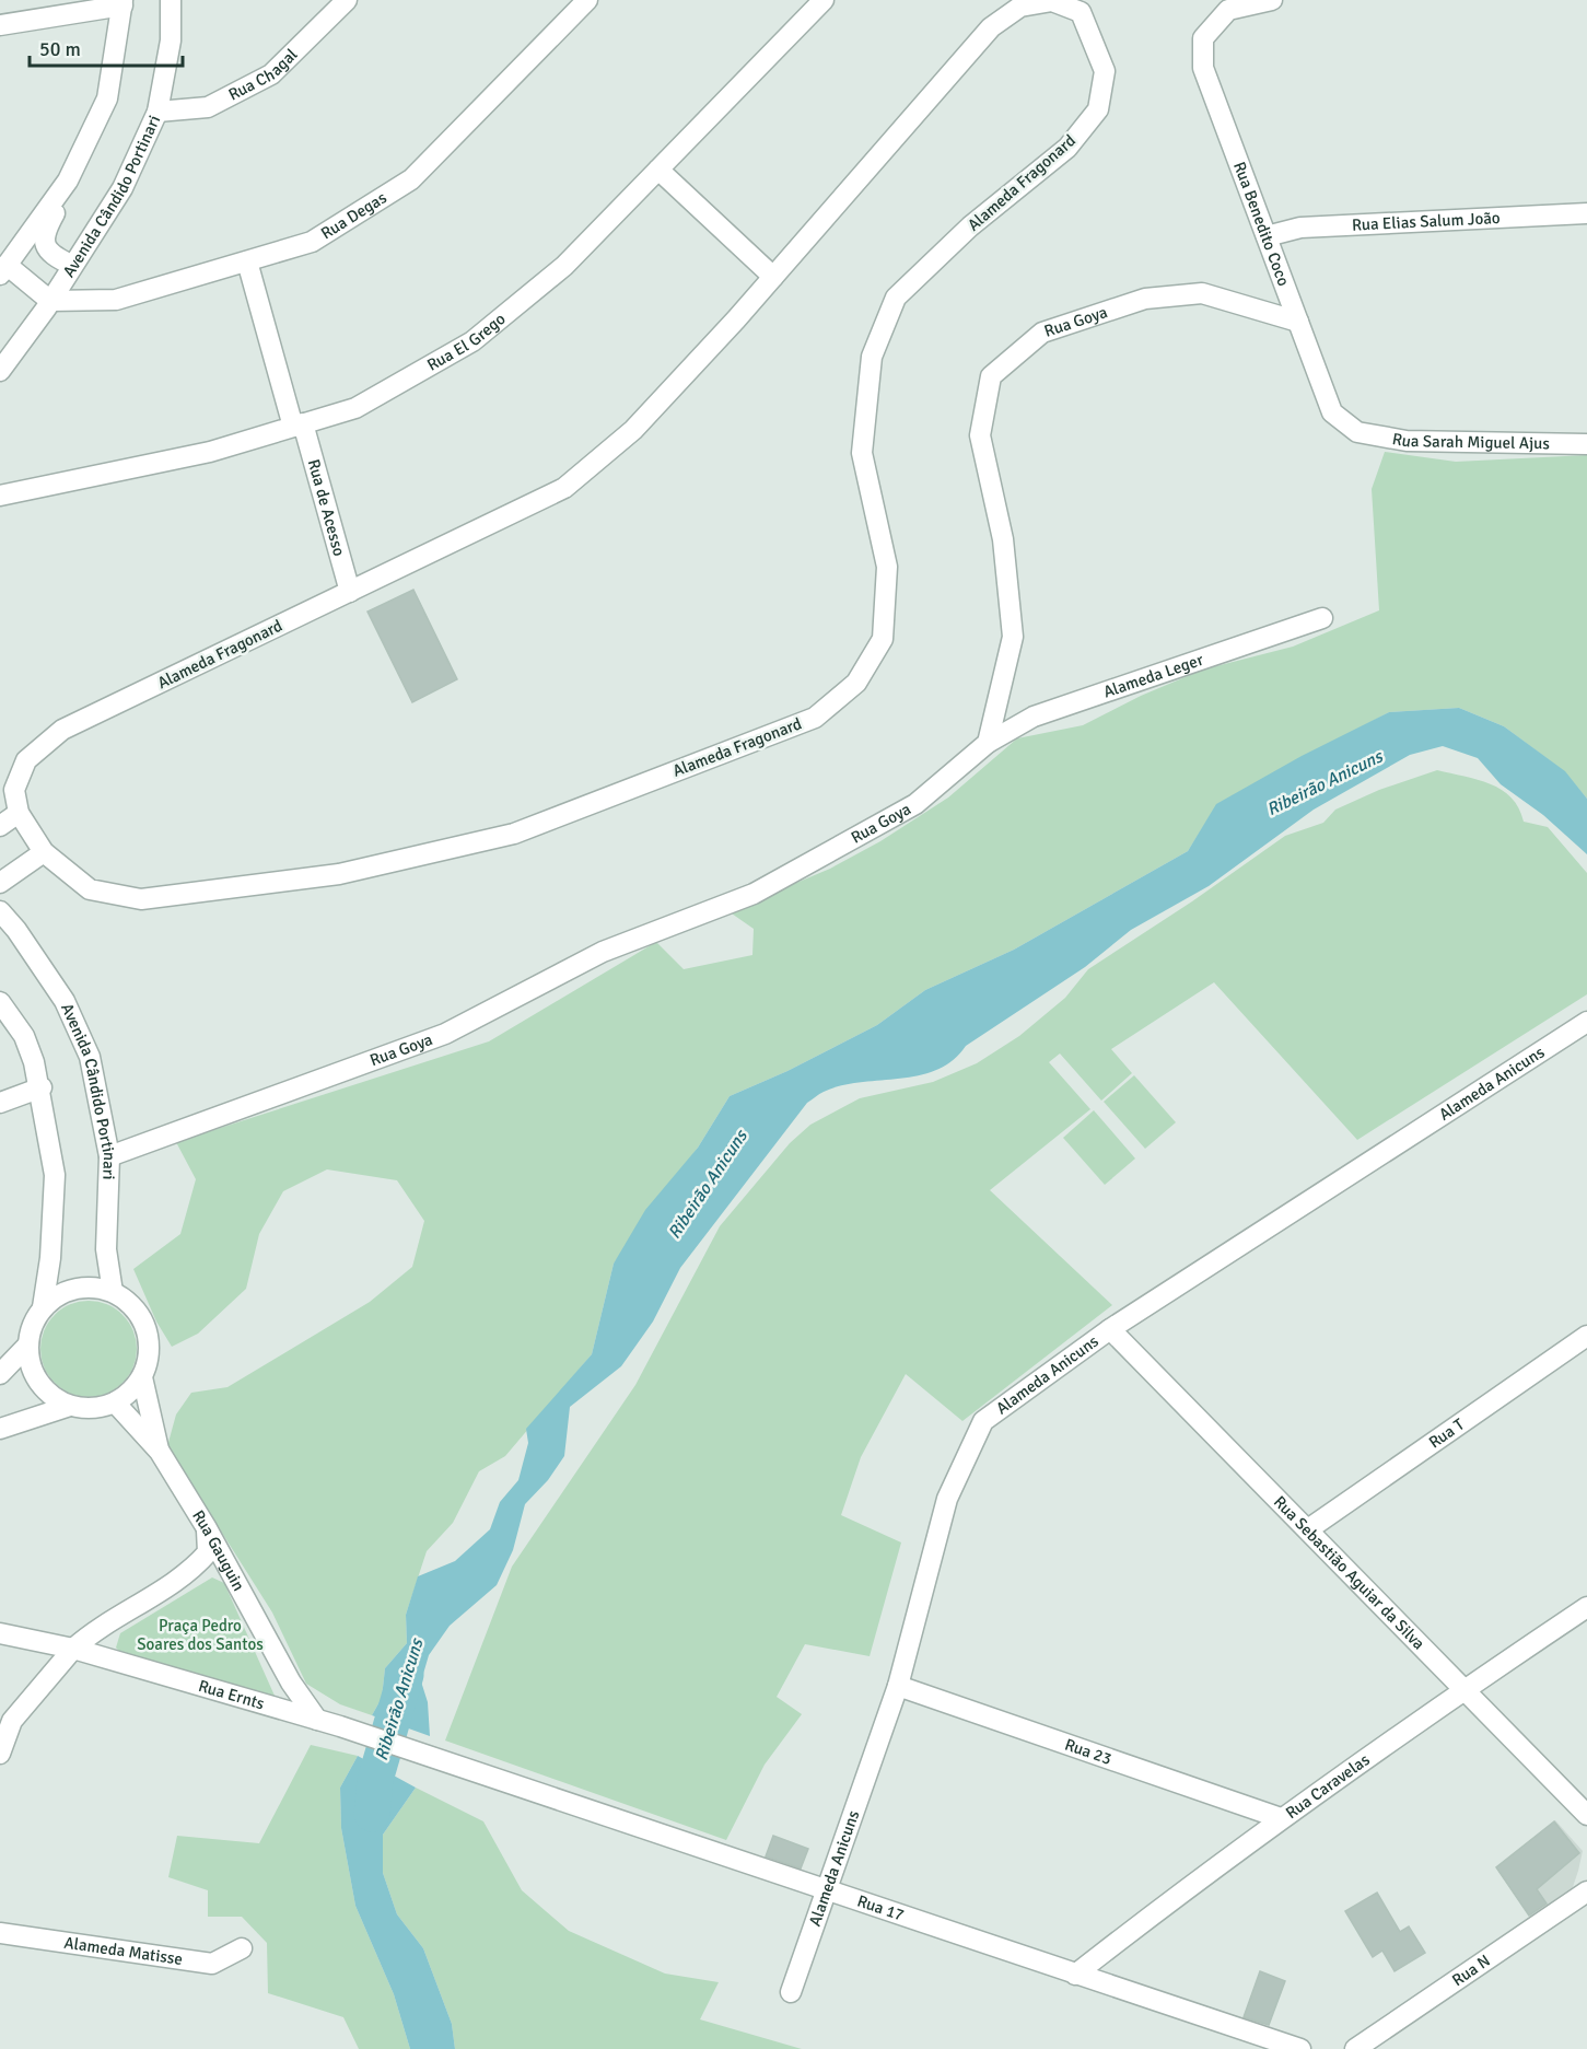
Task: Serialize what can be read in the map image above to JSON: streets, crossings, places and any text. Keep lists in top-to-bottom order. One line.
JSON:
{"streets":{"street":["Rua Chagal","Alameda Fragonard","Avenida Cândido Portinari","Rua Degas","Rua Elias Salum João","Rua Benedito Coco","Rua Goya","Rua El Grego","Rua Sarah Miguel Ajus","Rua de Acesso","Alameda Leger","Alameda Anicuns","Rua T","Rua Gauguin","Rua Sebastião Aguiar da Silva","Rua Ernts","Rua 23","Rua Caravelas","Rua 17","Alameda Matisse","Rua N"]},"crossings":[["Rua Chagal","Avenida Cândido Portinari"],["Alameda Fragonard","Rua de Acesso"],["Avenida Cândido Portinari","Rua Degas"],["Avenida Cândido Portinari","Rua Goya"],["Avenida Cândido Portinari","Rua Gauguin"],["Rua Degas","Rua de Acesso"],["Rua Elias Salum João","Rua Benedito Coco"],["Rua Benedito Coco","Rua Goya"],["Rua Benedito Coco","Rua Sarah Miguel Ajus"],["Rua Goya","Alameda Leger"],["Rua El Grego","Rua de Acesso"],["Alameda Anicuns","Rua Sebastião Aguiar da Silva"],["Alameda Anicuns","Rua 23"],["Alameda Anicuns","Rua 17"],["Rua T","Rua Sebastião Aguiar da Silva"],["Rua Gauguin","Rua Ernts"],["Rua Sebastião Aguiar da Silva","Rua Caravelas"],["Rua Ernts","Rua 17"],["Rua 23","Rua Caravelas"],["Rua Caravelas","Rua 17"]],"water":["Ribeirão Anicuns"],"parks":["Praça Pedro Soares dos Santos"],"scale_bar":"50 m"}
